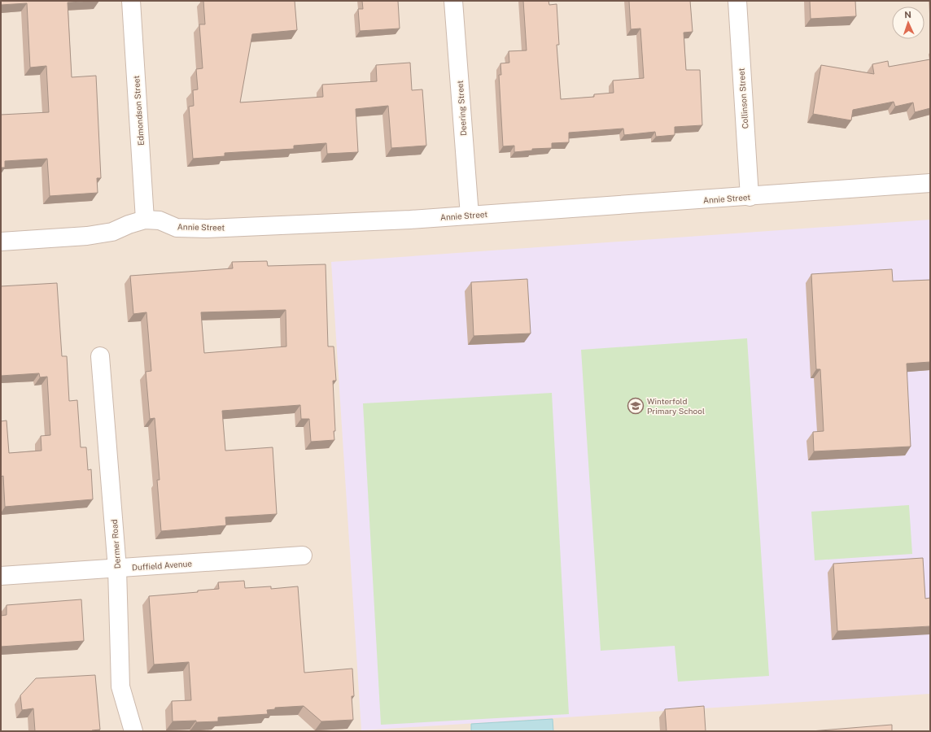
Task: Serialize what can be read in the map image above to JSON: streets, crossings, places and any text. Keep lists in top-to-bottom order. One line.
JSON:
{"streets":{"street":["Collinson Street","Deering Street","Edmondson Street","Annie Street","Dermer Road","Duffield Avenue"]},"crossings":[["Collinson Street","Annie Street"],["Deering Street","Annie Street"],["Edmondson Street","Annie Street"],["Dermer Road","Duffield Avenue"]],"places":{"school or university":["Winterfold Primary School"]},"north":"top"}
